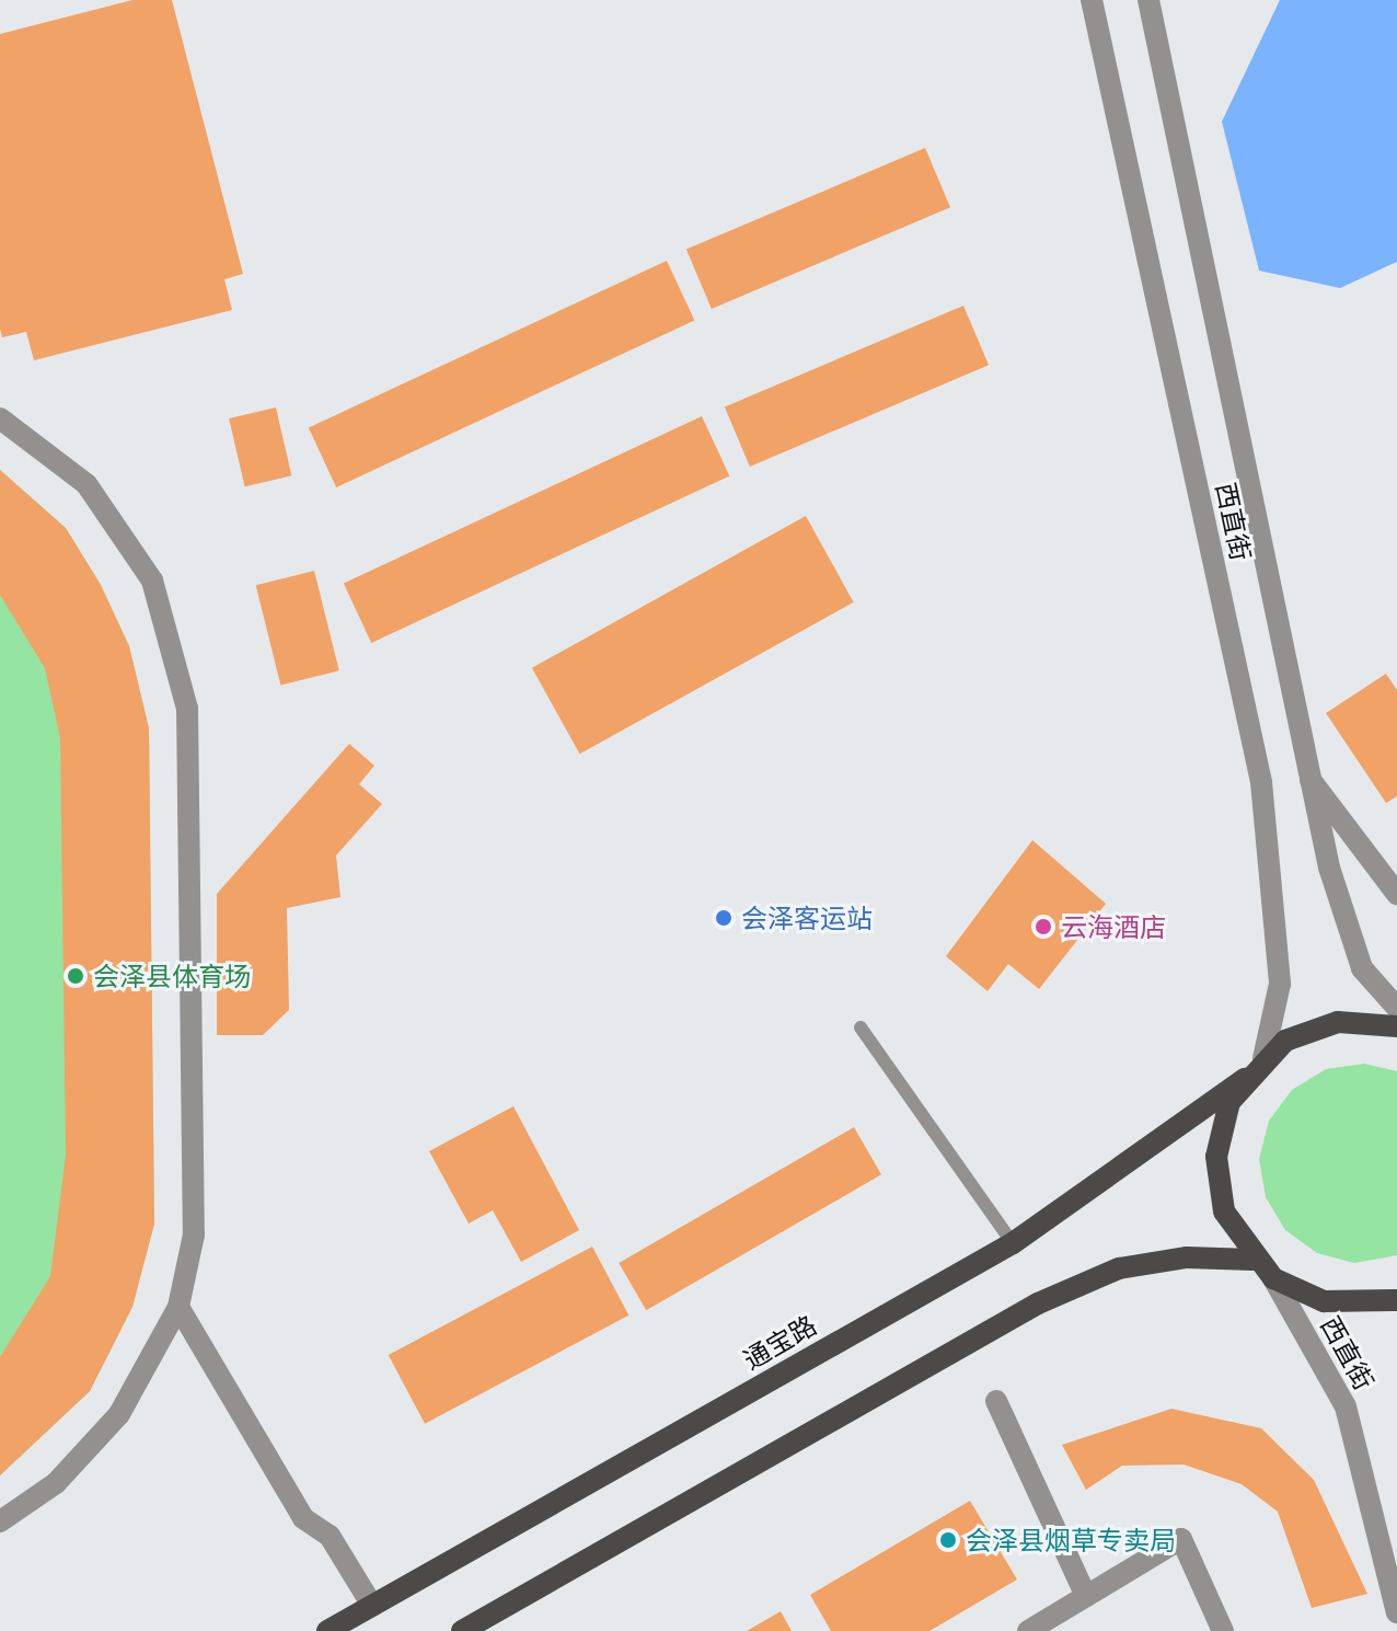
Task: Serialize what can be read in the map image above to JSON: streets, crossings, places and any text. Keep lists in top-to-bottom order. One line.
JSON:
{"streets":{"main road":["通宝路"],"street":["西直街"]},"places":["会泽客运站","云海酒店","会泽县体育场","会泽县烟草专卖局"]}
